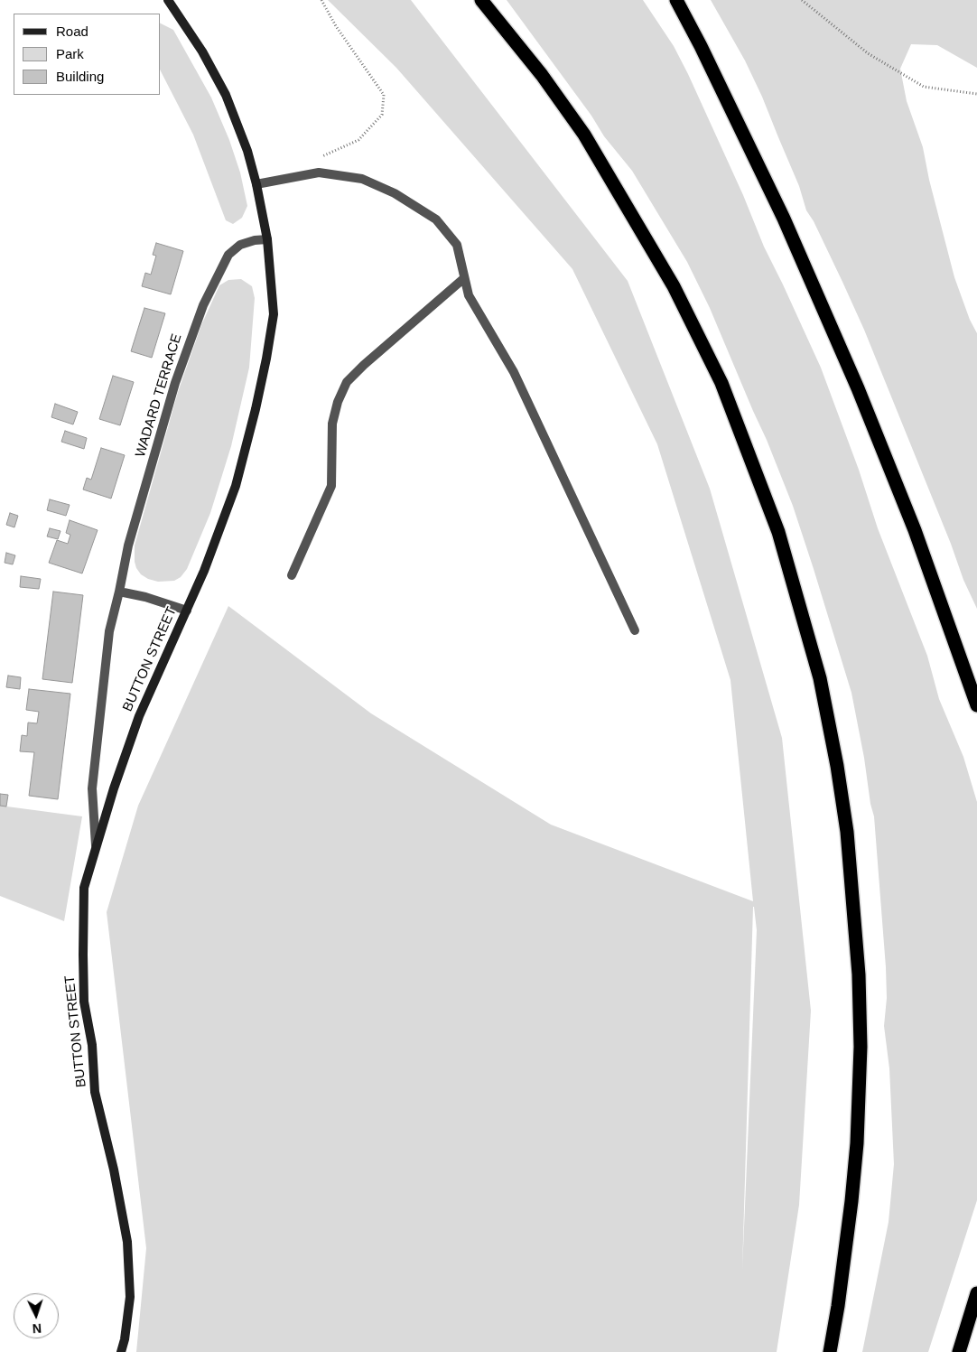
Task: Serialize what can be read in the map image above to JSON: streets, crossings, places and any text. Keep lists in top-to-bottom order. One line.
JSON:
{"streets":{"street":["WADARD TERRACE","BUTTON STREET"]},"crossings":[["WADARD TERRACE","BUTTON STREET"]],"legend":["Road","Park","Building"],"north":"bottom"}
